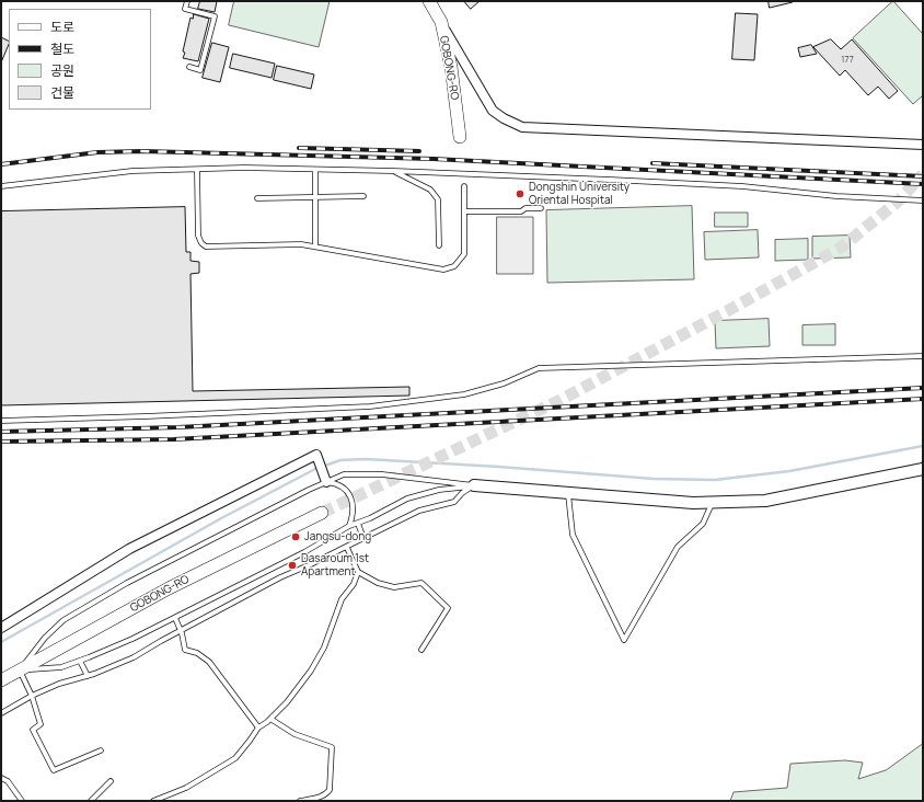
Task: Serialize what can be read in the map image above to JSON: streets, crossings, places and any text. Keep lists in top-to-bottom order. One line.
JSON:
{"streets":{"main road":["GOBONG-RO"]},"places":["Dongshin University Oriental Hospital","Jangsu-dong","Dasaroum 1st Apartment"],"house_numbers":["177"],"legend":["도로","철도","공원","건물"]}
